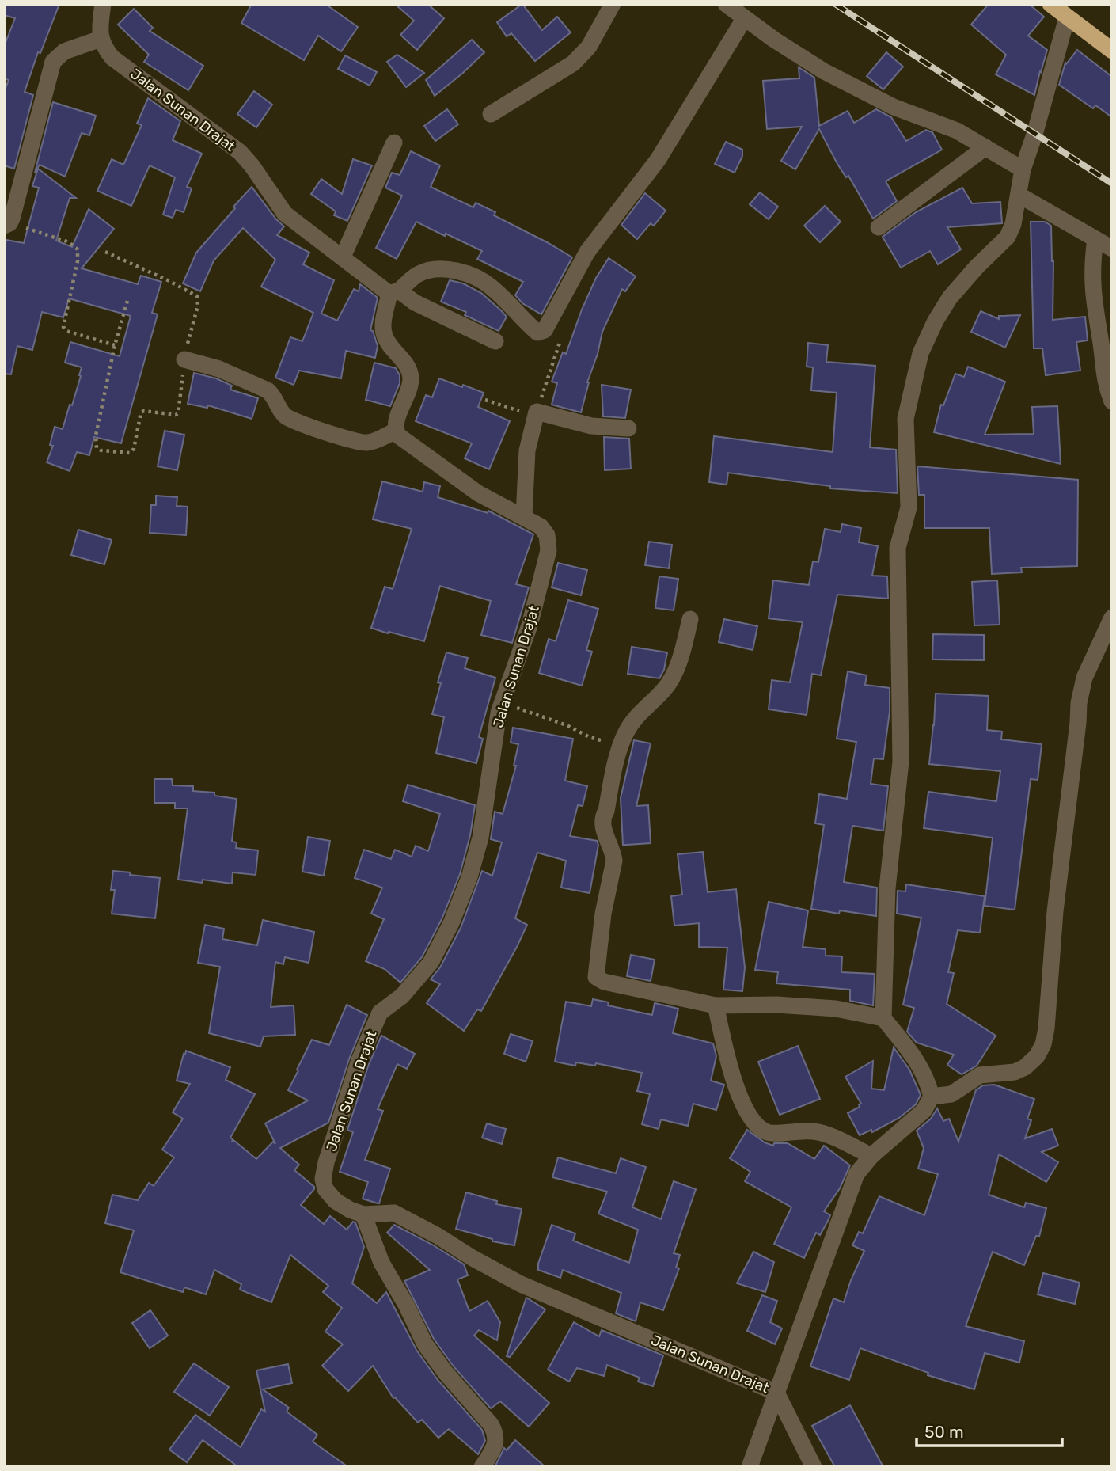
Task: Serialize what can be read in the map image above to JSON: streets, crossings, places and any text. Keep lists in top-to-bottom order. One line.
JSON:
{"streets":{"street":["Jalan Sunan Drajat"]},"scale_bar":"50 m"}
